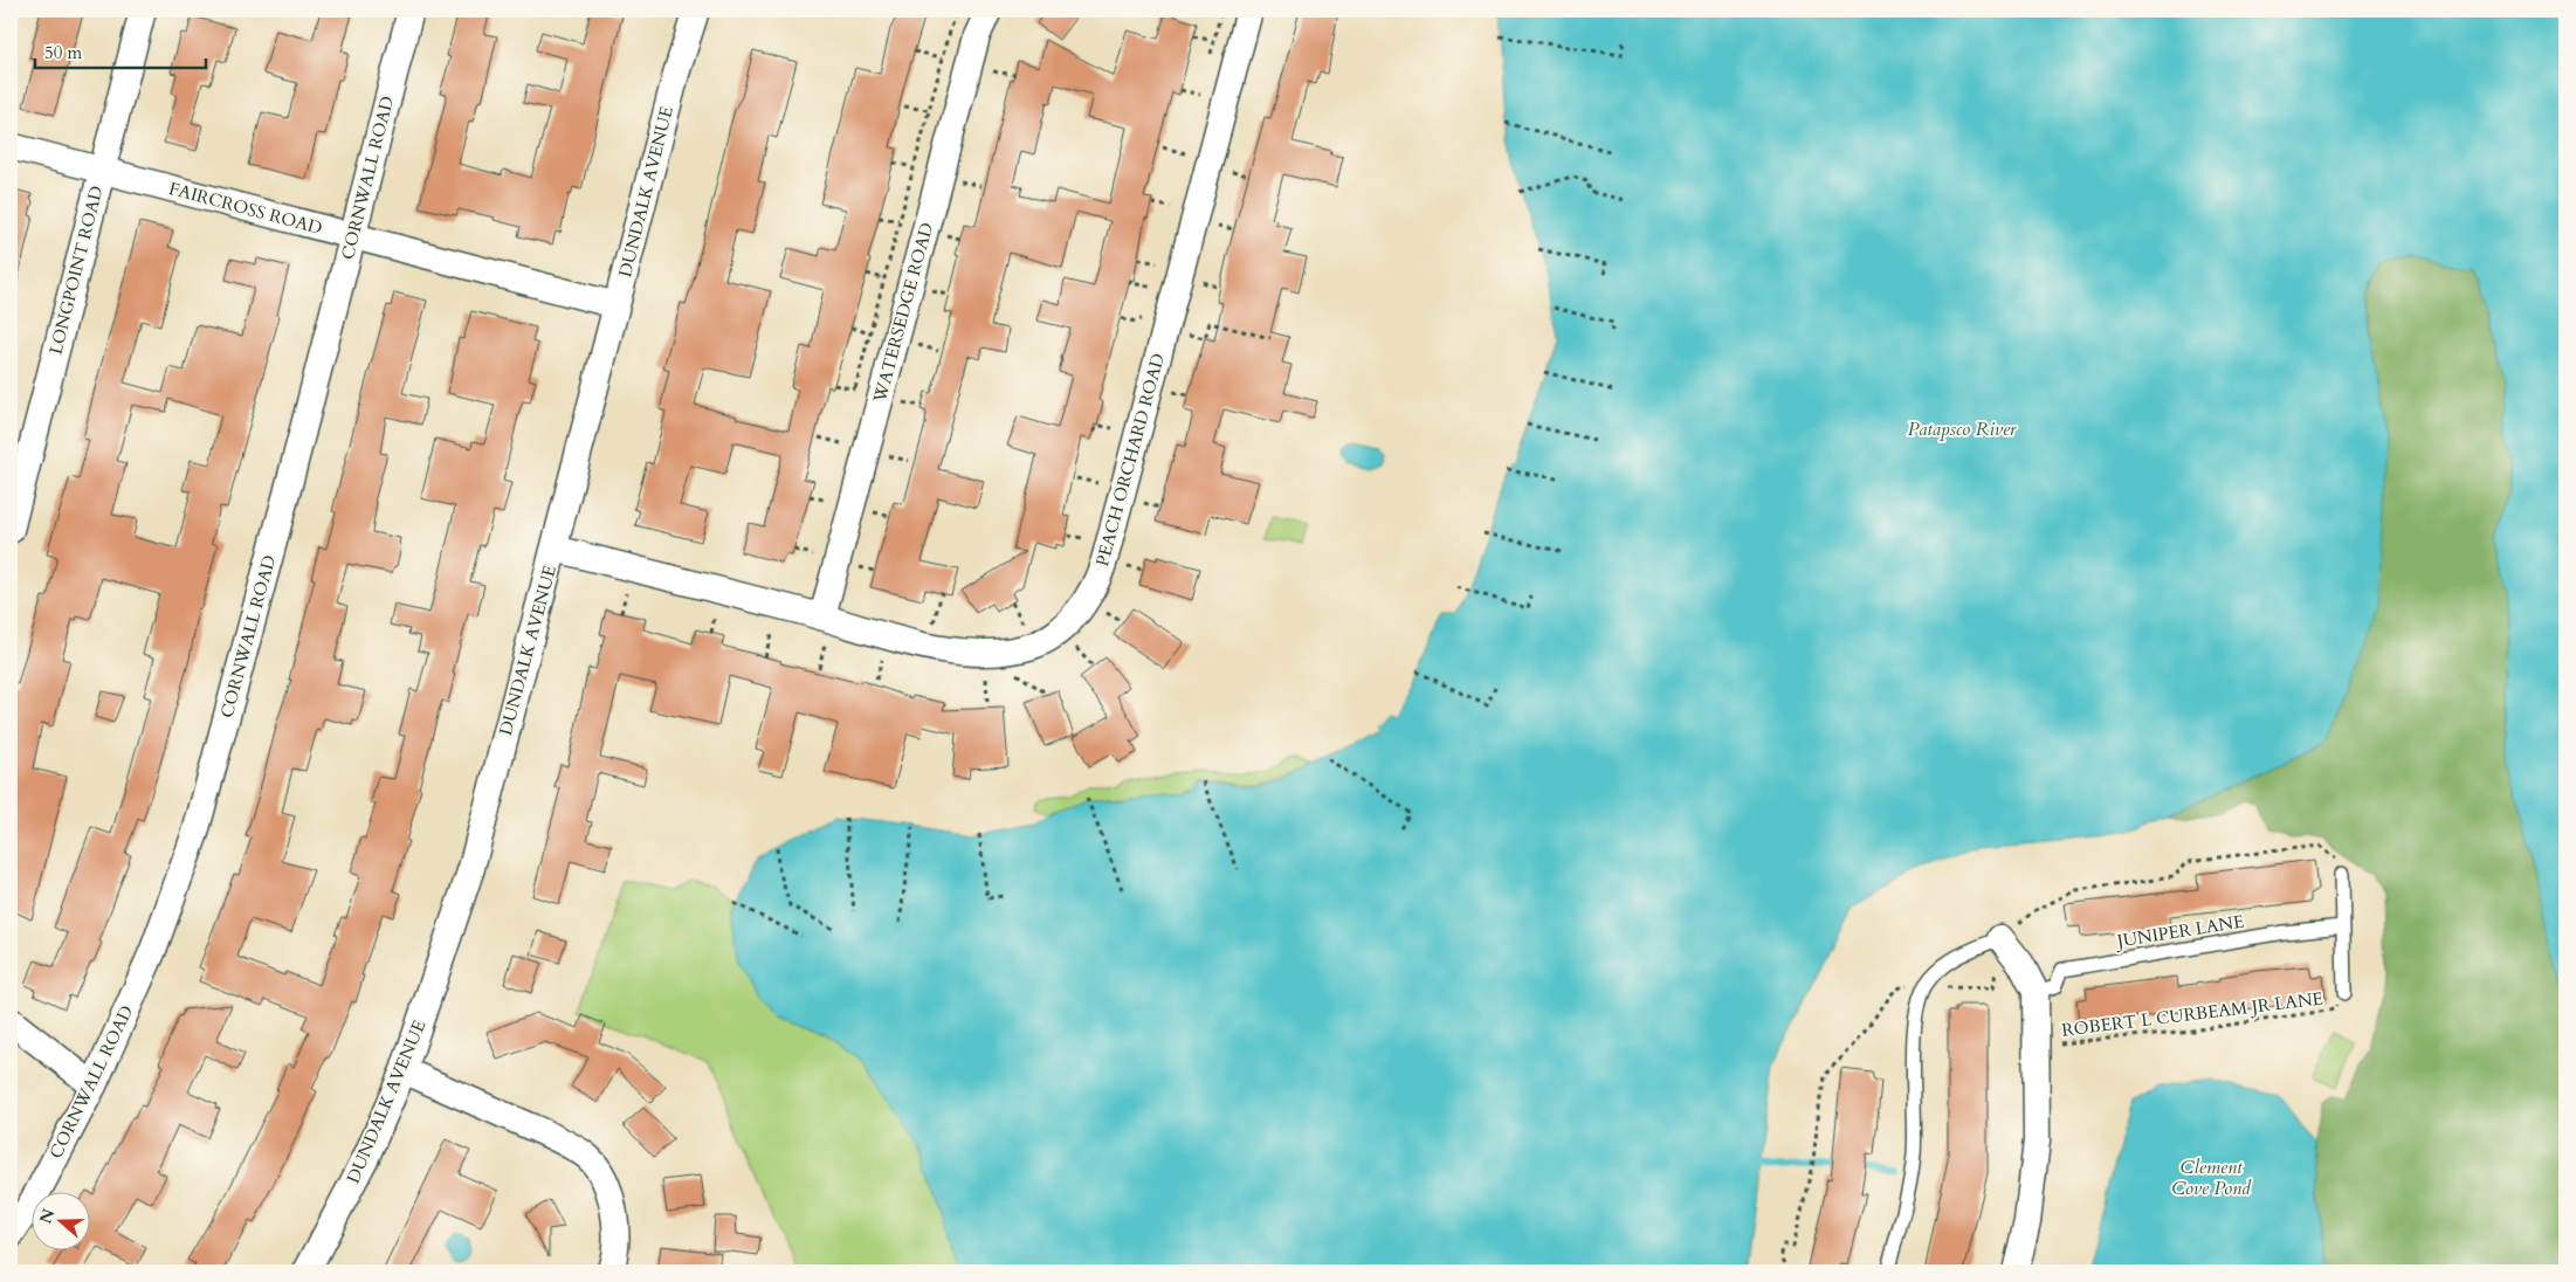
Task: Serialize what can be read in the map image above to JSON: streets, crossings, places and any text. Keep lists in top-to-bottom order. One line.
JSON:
{"streets":{"street":["CORNWALL ROAD","DUNDALK AVENUE","FAIRCROSS ROAD","LONGPOINT ROAD","WATERSEDGE ROAD","PEACH ORCHARD ROAD"],"lane":["JUNIPER LANE"],"path":["ROBERT L CURBEAM JR LANE"]},"crossings":[["CORNWALL ROAD","FAIRCROSS ROAD"],["DUNDALK AVENUE","FAIRCROSS ROAD"],["DUNDALK AVENUE","PEACH ORCHARD ROAD"],["FAIRCROSS ROAD","LONGPOINT ROAD"],["WATERSEDGE ROAD","PEACH ORCHARD ROAD"]],"water":["Patapsco River","Clement Cove Pond"],"scale_bar":"50 m","north":"left"}
